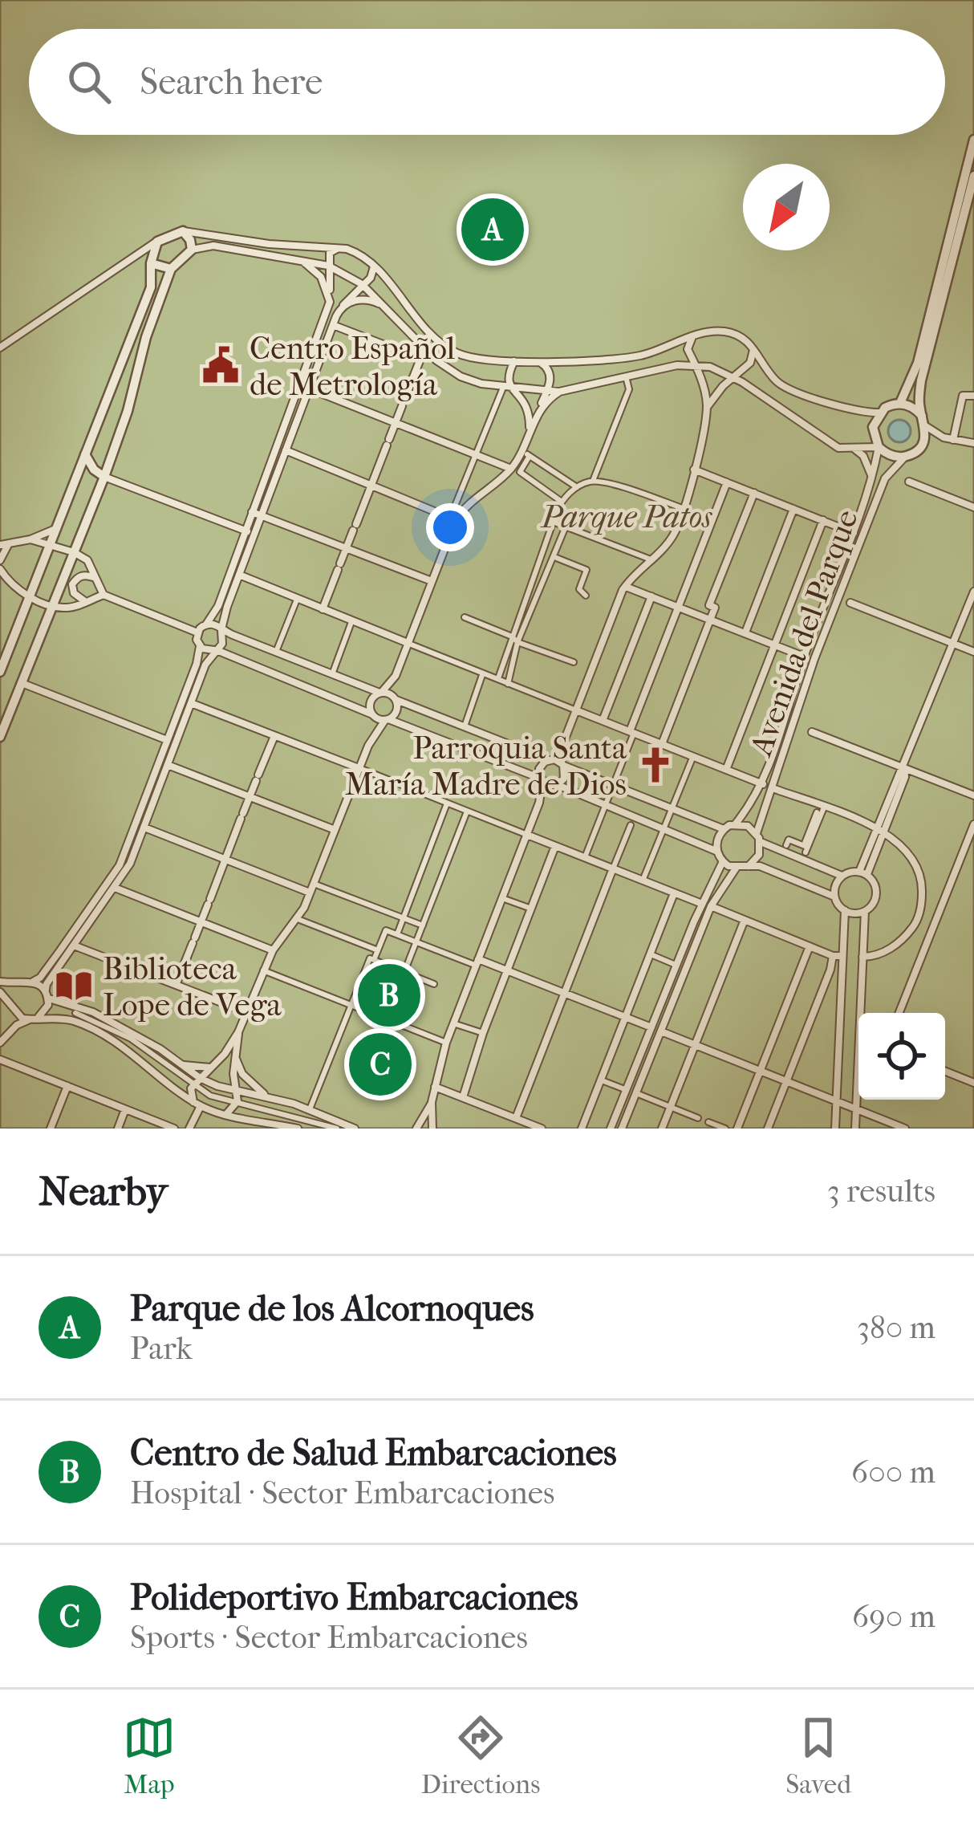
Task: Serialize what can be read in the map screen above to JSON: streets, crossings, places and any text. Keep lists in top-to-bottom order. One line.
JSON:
{"streets":{"street":["Avenida del Parque"]},"parks":["Parque Patos"],"places":{"public building":["Centro Español de Metrología"],"church":["Parroquia Santa María Madre de Dios"],"library":["Biblioteca Lope de Vega"]},"north":"bottom left","page":{"search":"Search here","pins":["A","B","C"],"heading":["Nearby","3 results"],"list":[{"mark":"A","name":"Parque de los Alcornoques","note":"Park","value":"380 m"},{"mark":"B","name":"Centro de Salud Embarcaciones","note":"Hospital · Sector Embarcaciones","value":"600 m"},{"mark":"C","name":"Polideportivo Embarcaciones","note":"Sports · Sector Embarcaciones","value":"690 m"}],"nav":["Map","Directions","Saved"]}}
